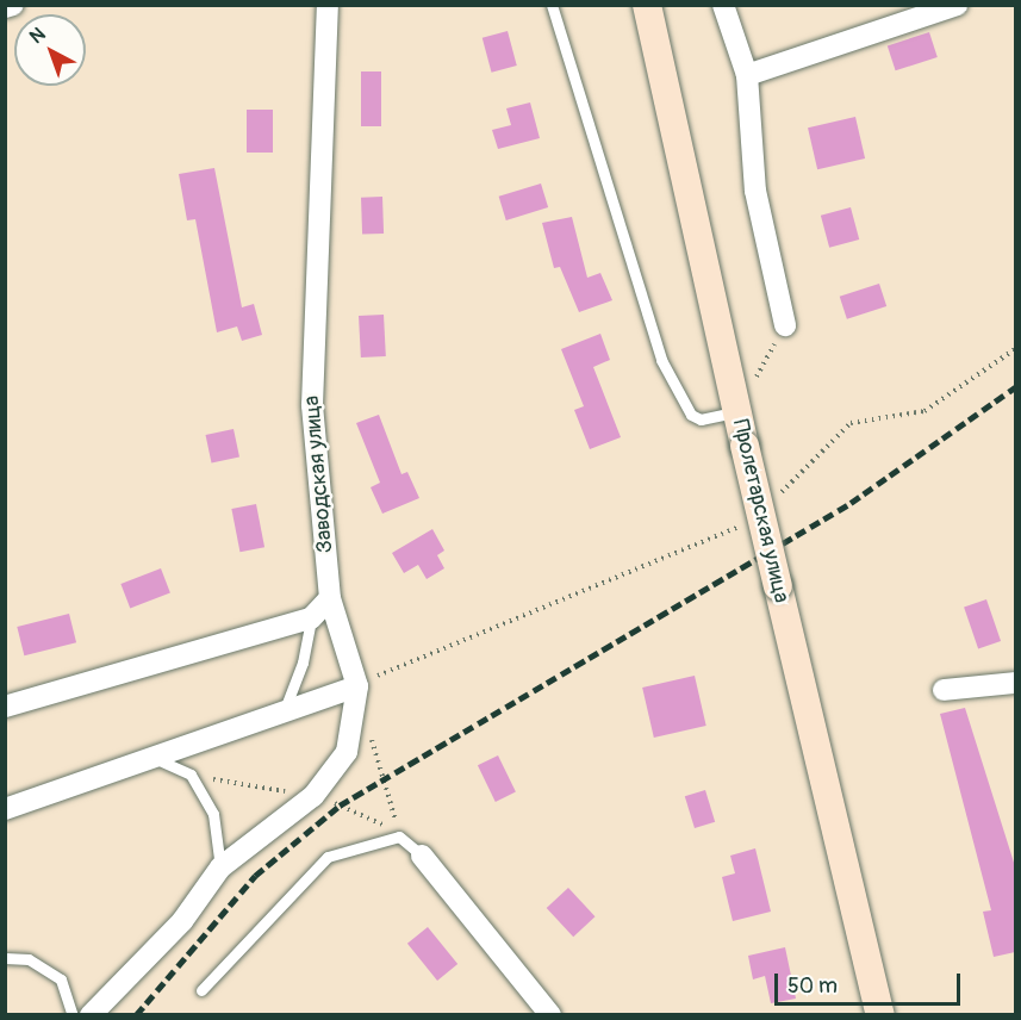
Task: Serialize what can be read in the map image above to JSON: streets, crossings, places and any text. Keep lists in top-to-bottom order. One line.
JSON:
{"streets":{"main road":["Пролетарская улица"],"street":["Заводская улица"]},"scale_bar":"50 m","north":"top left"}
